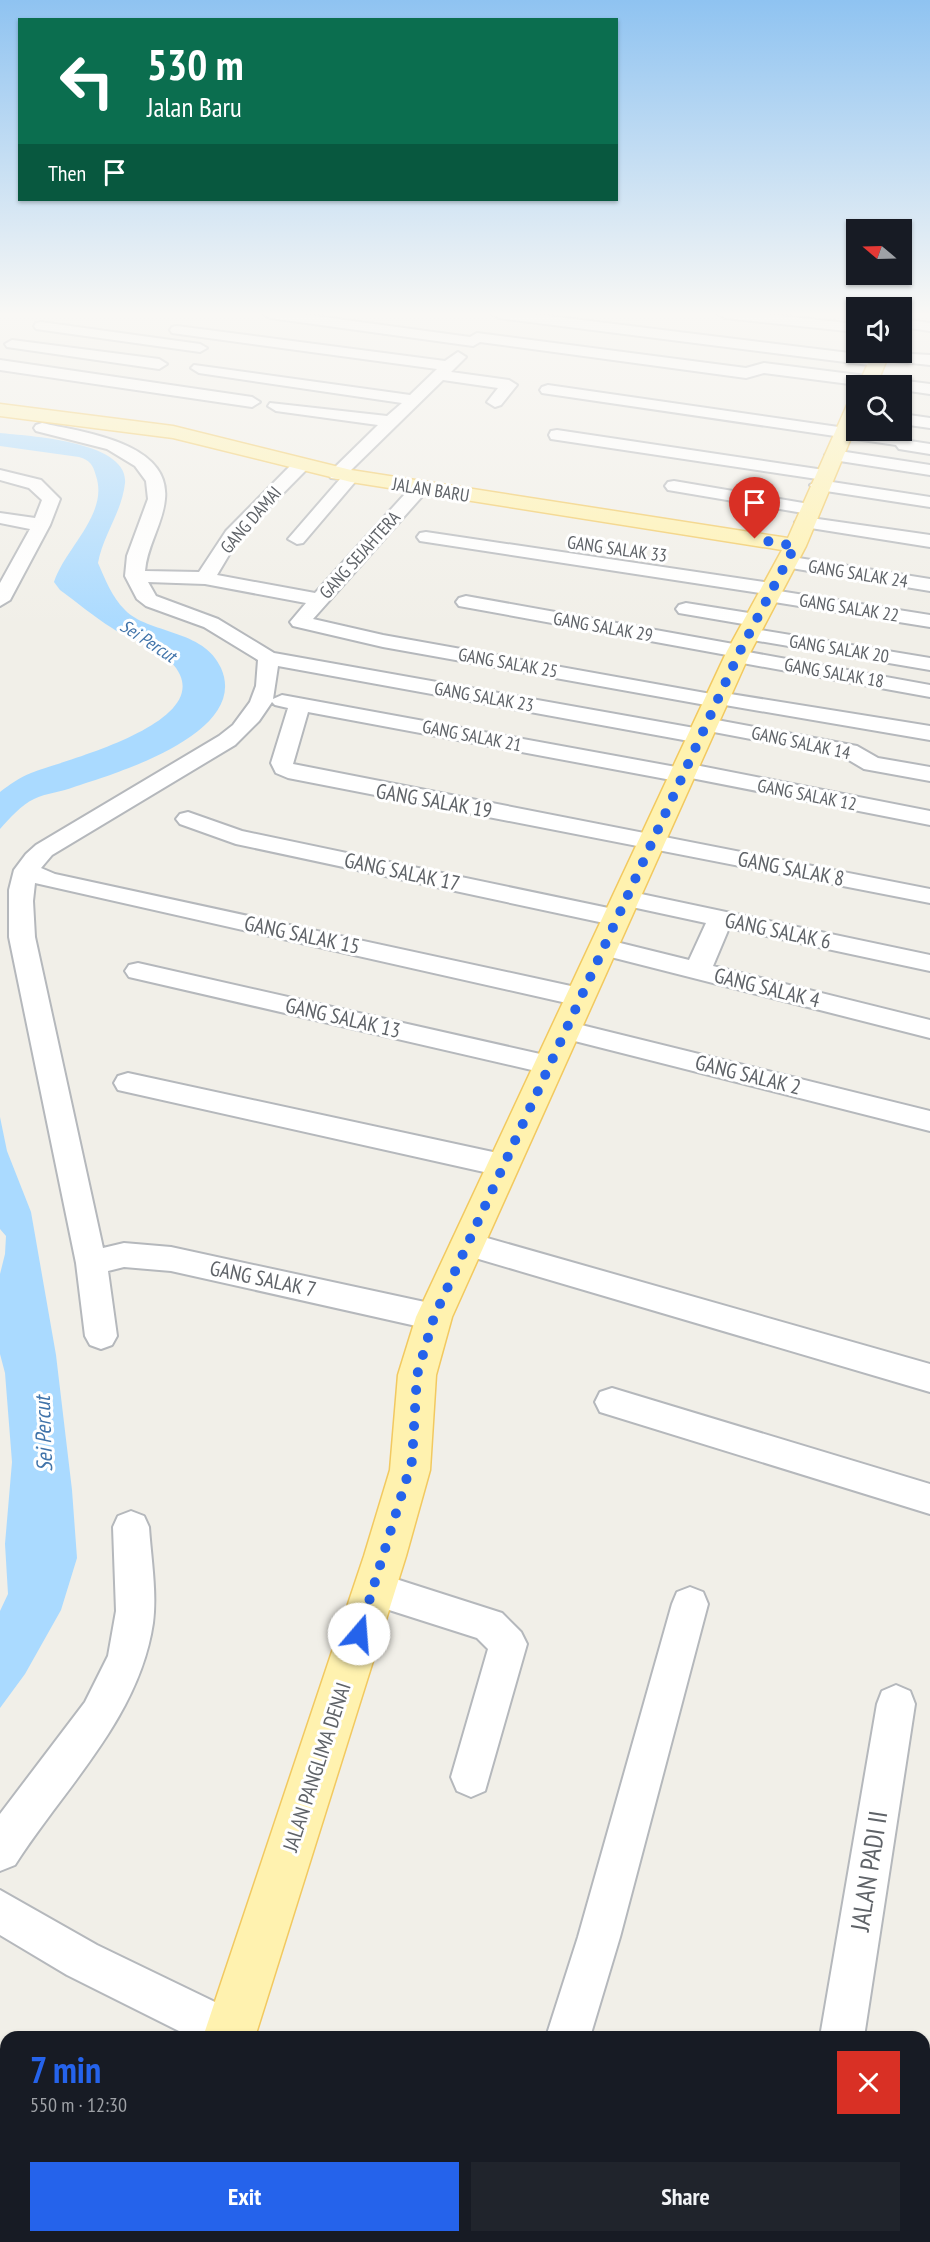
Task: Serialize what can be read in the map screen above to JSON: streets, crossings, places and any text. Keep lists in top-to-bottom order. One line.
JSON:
{"streets":{"main road":["JALAN BARU","JALAN PANGLIMA DENAI"],"street":["GANG DAMAI","GANG SALAK 33","GANG SEJAHTERA","GANG SALAK 24","GANG SALAK 22","GANG SALAK 29","GANG SALAK 20","GANG SALAK 25","GANG SALAK 18","GANG SALAK 23","GANG SALAK 21","GANG SALAK 14","GANG SALAK 12","GANG SALAK 19","GANG SALAK 8","GANG SALAK 17","GANG SALAK 6","GANG SALAK 15","GANG SALAK 4","GANG SALAK 13","GANG SALAK 2","GANG SALAK 7","JALAN PADI II"]},"crossings":[["JALAN BARU","GANG DAMAI"],["JALAN BARU","GANG SALAK 33"],["JALAN BARU","GANG SEJAHTERA"],["JALAN BARU","GANG SALAK 24"],["JALAN BARU","GANG SALAK 22"],["JALAN BARU","GANG SALAK 29"],["JALAN BARU","GANG SALAK 20"],["JALAN BARU","GANG SALAK 25"],["JALAN BARU","GANG SALAK 18"],["JALAN BARU","GANG SALAK 23"],["JALAN BARU","GANG SALAK 14"],["JALAN BARU","JALAN PANGLIMA DENAI"],["GANG SALAK 33","GANG SALAK 24"],["GANG SALAK 33","GANG SALAK 22"],["GANG SALAK 33","GANG SALAK 29"],["GANG SALAK 33","GANG SALAK 20"],["GANG SALAK 33","GANG SALAK 25"],["GANG SALAK 33","GANG SALAK 18"],["GANG SALAK 33","GANG SALAK 23"],["GANG SALAK 33","GANG SALAK 14"],["GANG SALAK 33","JALAN PANGLIMA DENAI"],["GANG SEJAHTERA","GANG SALAK 25"],["GANG SALAK 24","GANG SALAK 22"],["GANG SALAK 24","GANG SALAK 29"],["GANG SALAK 24","GANG SALAK 20"],["GANG SALAK 24","GANG SALAK 25"],["GANG SALAK 24","GANG SALAK 18"],["GANG SALAK 24","GANG SALAK 23"],["GANG SALAK 24","GANG SALAK 14"],["GANG SALAK 24","JALAN PANGLIMA DENAI"],["GANG SALAK 22","GANG SALAK 29"],["GANG SALAK 22","GANG SALAK 20"],["GANG SALAK 22","GANG SALAK 25"],["GANG SALAK 22","GANG SALAK 18"],["GANG SALAK 22","GANG SALAK 23"],["GANG SALAK 22","GANG SALAK 14"],["GANG SALAK 22","JALAN PANGLIMA DENAI"],["GANG SALAK 29","GANG SALAK 20"],["GANG SALAK 29","GANG SALAK 25"],["GANG SALAK 29","GANG SALAK 18"],["GANG SALAK 29","GANG SALAK 23"],["GANG SALAK 29","GANG SALAK 14"],["GANG SALAK 29","JALAN PANGLIMA DENAI"],["GANG SALAK 20","GANG SALAK 25"],["GANG SALAK 20","GANG SALAK 18"],["GANG SALAK 20","GANG SALAK 23"],["GANG SALAK 20","GANG SALAK 14"],["GANG SALAK 20","JALAN PANGLIMA DENAI"],["GANG SALAK 25","GANG SALAK 18"],["GANG SALAK 25","GANG SALAK 23"],["GANG SALAK 25","GANG SALAK 14"],["GANG SALAK 25","JALAN PANGLIMA DENAI"],["GANG SALAK 18","GANG SALAK 23"],["GANG SALAK 18","GANG SALAK 14"],["GANG SALAK 18","JALAN PANGLIMA DENAI"],["GANG SALAK 23","GANG SALAK 14"],["GANG SALAK 23","JALAN PANGLIMA DENAI"],["GANG SALAK 21","GANG SALAK 12"],["GANG SALAK 21","GANG SALAK 19"],["GANG SALAK 21","JALAN PANGLIMA DENAI"],["GANG SALAK 14","JALAN PANGLIMA DENAI"],["GANG SALAK 12","JALAN PANGLIMA DENAI"],["GANG SALAK 19","GANG SALAK 8"],["GANG SALAK 19","JALAN PANGLIMA DENAI"],["GANG SALAK 8","JALAN PANGLIMA DENAI"],["GANG SALAK 17","GANG SALAK 6"],["GANG SALAK 17","GANG SALAK 4"],["GANG SALAK 17","JALAN PANGLIMA DENAI"],["GANG SALAK 6","GANG SALAK 4"],["GANG SALAK 6","JALAN PANGLIMA DENAI"],["GANG SALAK 15","JALAN PANGLIMA DENAI"],["GANG SALAK 4","JALAN PANGLIMA DENAI"],["GANG SALAK 13","JALAN PANGLIMA DENAI"],["GANG SALAK 2","JALAN PANGLIMA DENAI"],["GANG SALAK 7","JALAN PANGLIMA DENAI"]],"water":["Sei Percut"],"north":"left","page":{"turn":["530 m","Jalan Baru"],"then":"Then","heading":["7 min","550 m · 12:30"],"buttons":["Exit","Share"]}}
